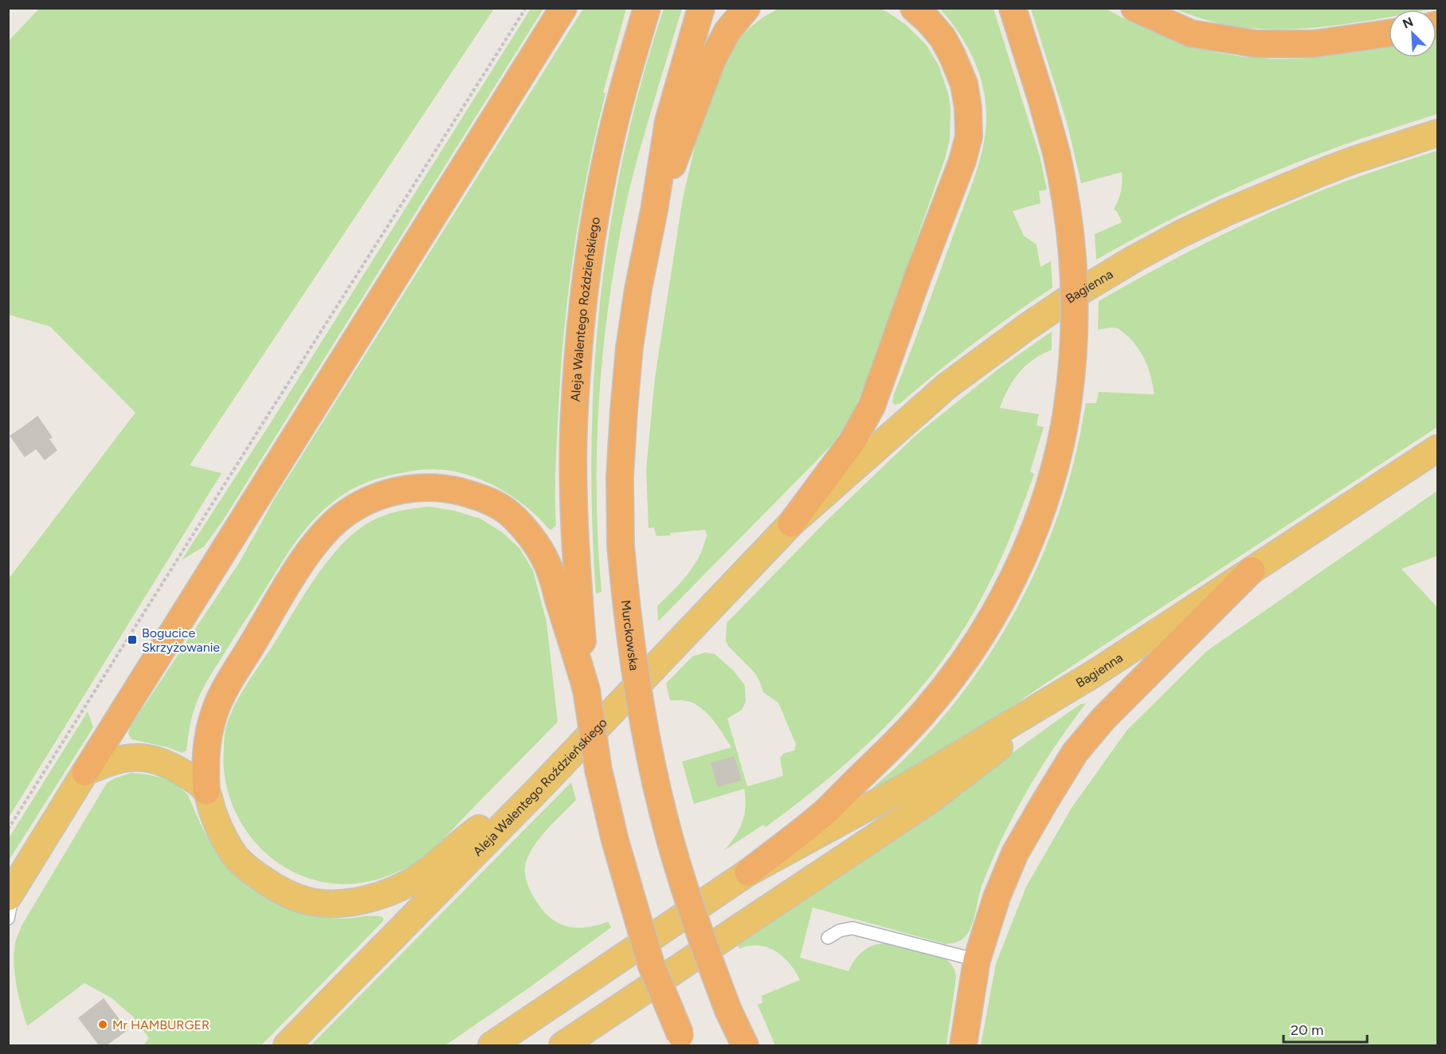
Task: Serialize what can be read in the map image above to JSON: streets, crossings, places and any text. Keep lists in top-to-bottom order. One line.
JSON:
{"streets":{"highway":["Aleja Walentego Roździeńskiego","Murckowska"],"main road":["Bagienna"]},"crossings":[["Bagienna","Aleja Walentego Roździeńskiego"]],"places":{"transit":["Bogucice Skrzyżowanie"],"other":["Mr HAMBURGER"]},"scale_bar":"20 m","north":"top left"}
